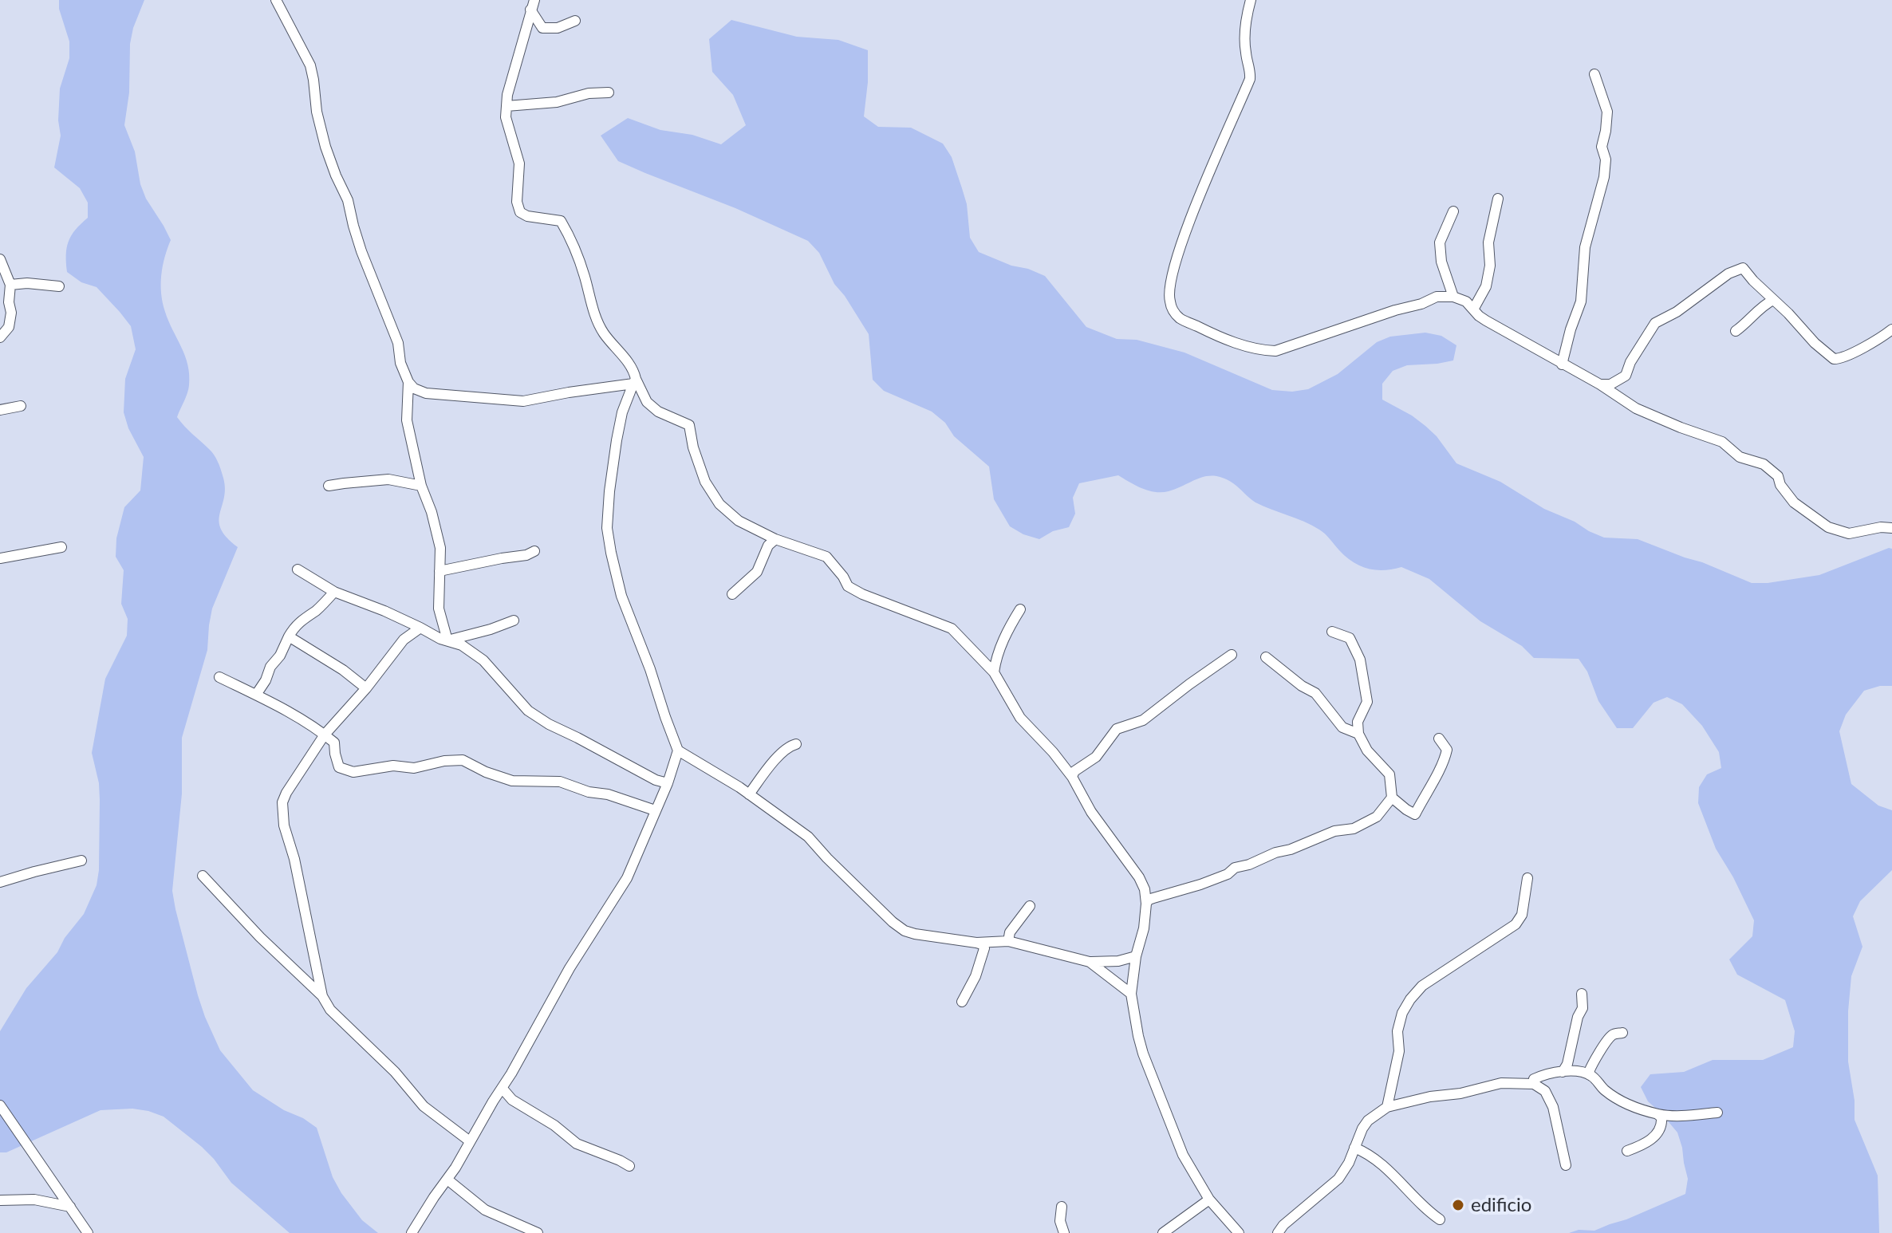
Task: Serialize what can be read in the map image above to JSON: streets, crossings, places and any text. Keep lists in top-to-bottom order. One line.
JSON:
{"places":["edificio"]}
